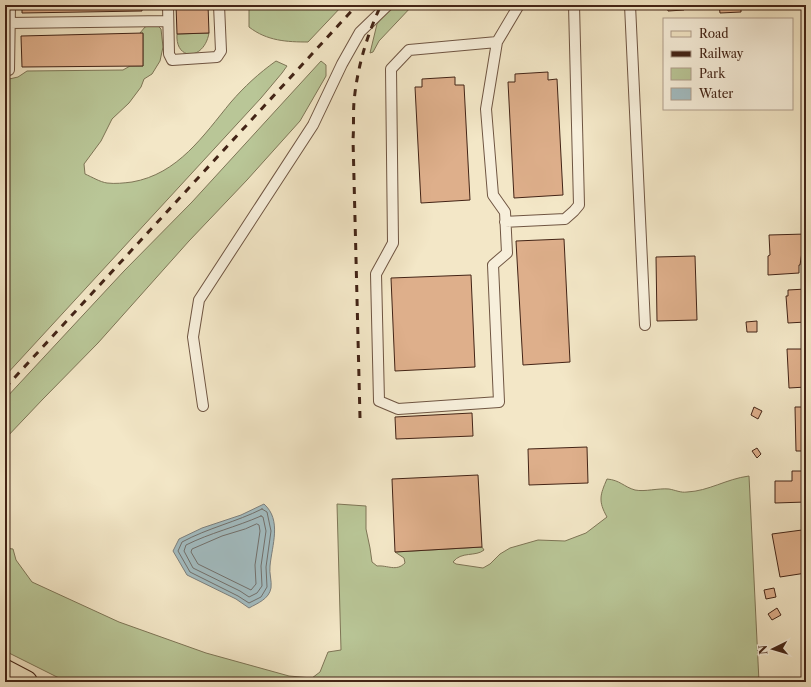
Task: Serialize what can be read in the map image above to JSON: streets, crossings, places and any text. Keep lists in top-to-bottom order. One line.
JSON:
{"legend":["Road","Railway","Park","Water"],"north":"left"}
